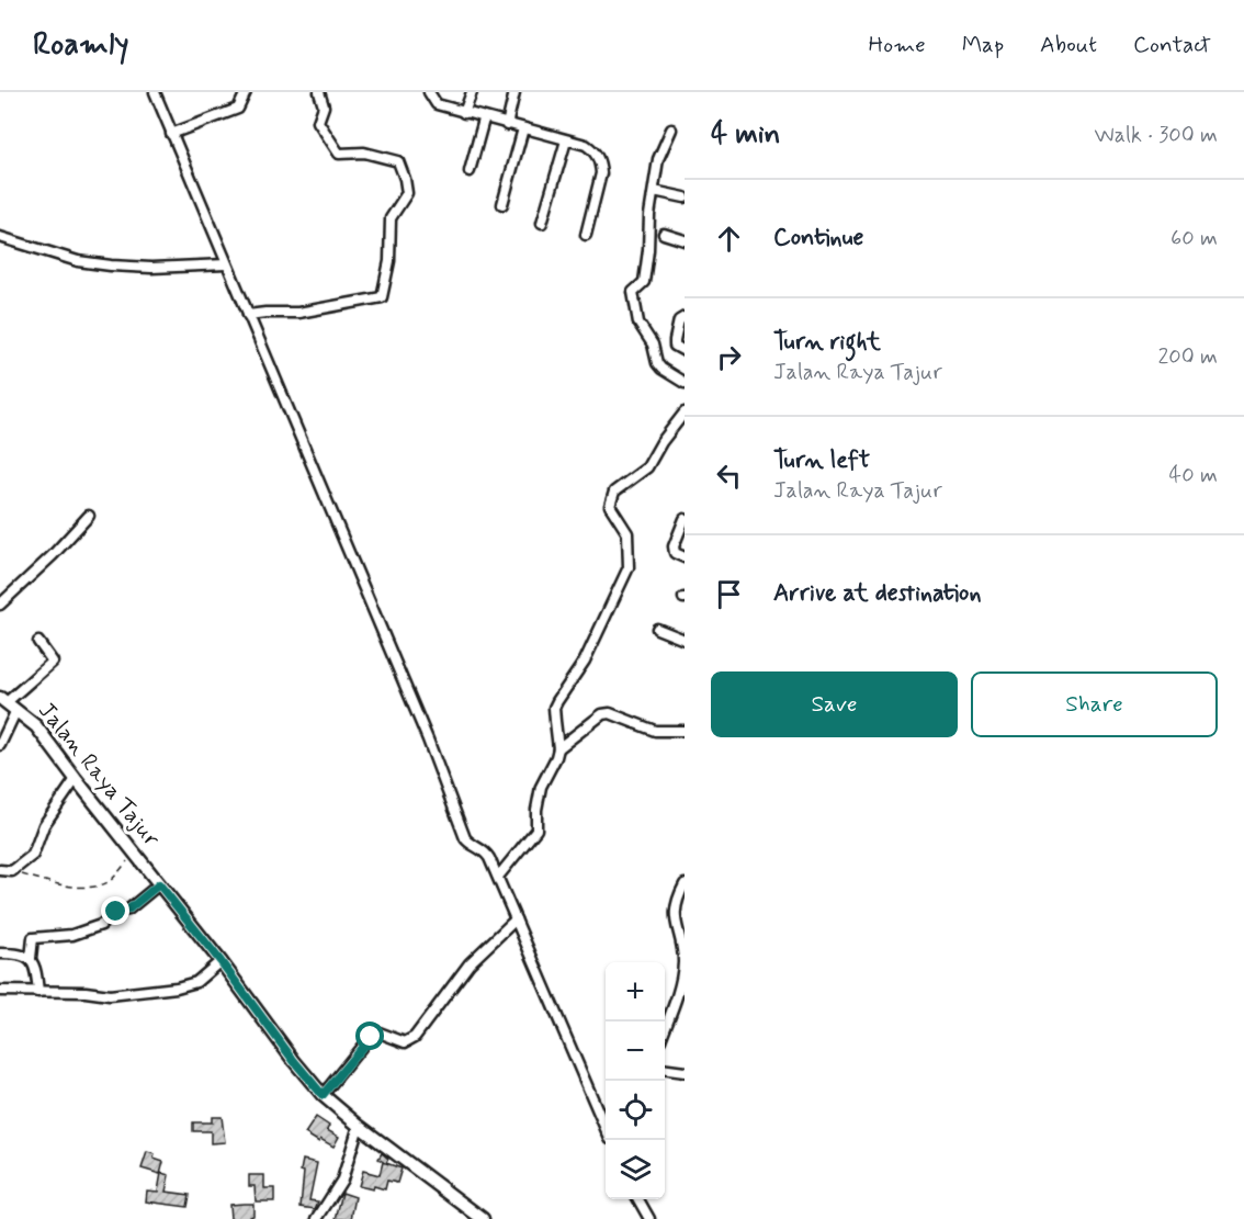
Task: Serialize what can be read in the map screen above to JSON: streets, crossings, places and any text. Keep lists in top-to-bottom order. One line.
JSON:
{"streets":{"main road":["Jalan Raya Tajur"]},"page":{"header":"Roamly","nav":["Home","Map","About","Contact"],"heading":["4 min","Walk · 300 m"],"list":[["Continue","60 m"],["Turn right","Jalan Raya Tajur","200 m"],["Turn left","Jalan Raya Tajur","40 m"],"Arrive at destination"],"buttons":["Save","Share"],"map_buttons":["+","−"]}}
